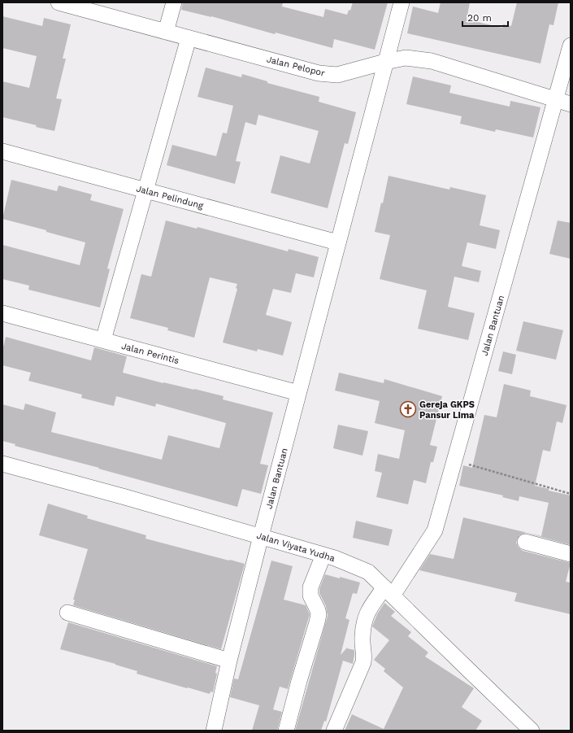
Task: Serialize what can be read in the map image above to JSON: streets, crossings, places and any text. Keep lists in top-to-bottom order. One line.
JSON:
{"streets":{"street":["Jalan Pelopor","Jalan Pelindung","Jalan Bantuan","Jalan Perintis","Jalan Viyata Yudha"]},"crossings":[["Jalan Pelopor","Jalan Bantuan"],["Jalan Pelindung","Jalan Bantuan"],["Jalan Bantuan","Jalan Perintis"],["Jalan Bantuan","Jalan Viyata Yudha"]],"places":{"church":["Gereja GKPS Pansur Lima"]},"scale_bar":"20 m"}
